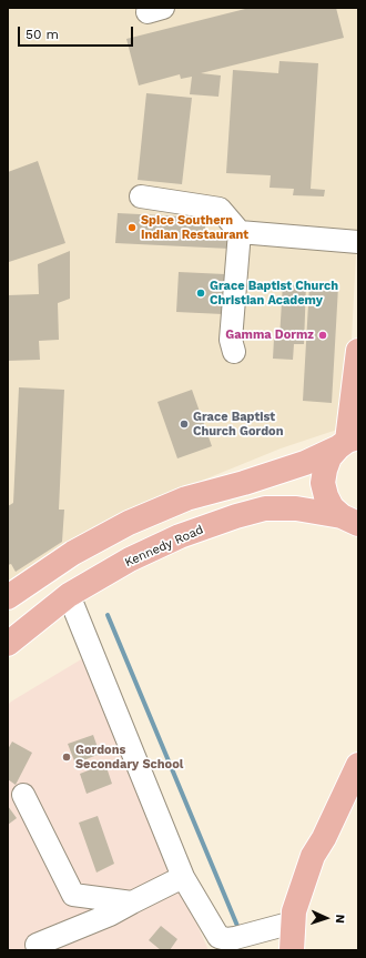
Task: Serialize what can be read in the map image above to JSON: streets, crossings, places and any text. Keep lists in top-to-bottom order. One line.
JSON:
{"streets":{"main road":["Kennedy Road"]},"places":["Spice Southern Indian Restaurant","Grace Baptist Church Christian Academy","Gamma Dormz","Grace Baptist Church Gordon","Gordons Secondary School"],"scale_bar":"50 m","north":"right"}
